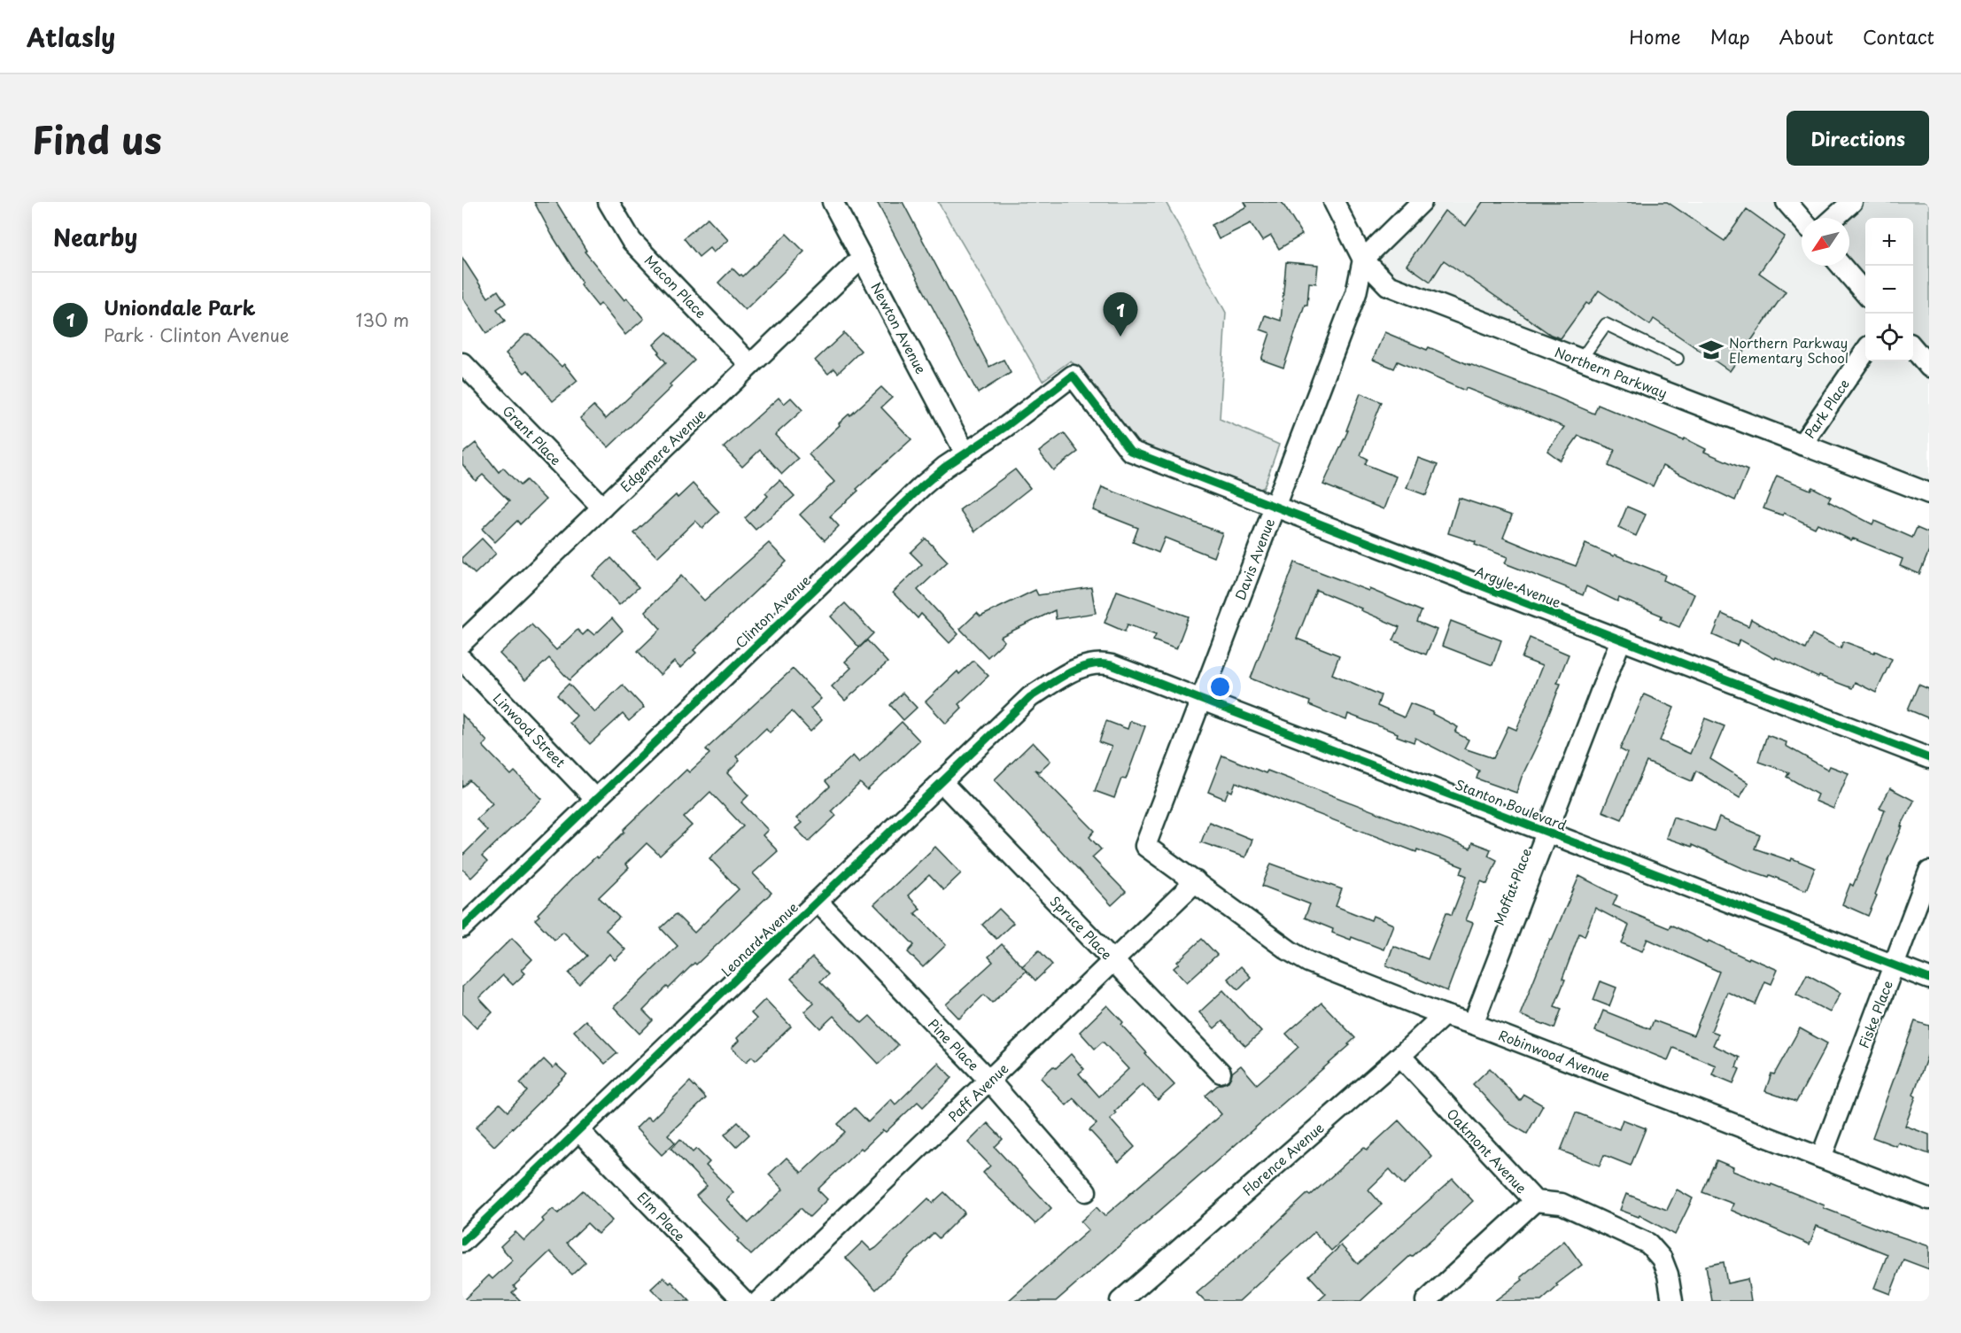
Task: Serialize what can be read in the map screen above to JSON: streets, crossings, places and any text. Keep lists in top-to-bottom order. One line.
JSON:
{"streets":{"street":["Macon Place","Newton Avenue","Northern Parkway","Park Place","Grant Place","Edgemere Avenue","Davis Avenue","Argyle Avenue","Clinton Avenue","Linwood Street","Stanton Boulevard","Moffat Place","Spruce Place","Leonard Avenue","Fiske Place","Pine Place","Robinwood Avenue","Paff Avenue","Oakmont Avenue","Florence Avenue","Elm Place"]},"crossings":[["Macon Place","Edgemere Avenue"],["Newton Avenue","Edgemere Avenue"],["Newton Avenue","Clinton Avenue"],["Northern Parkway","Park Place"],["Northern Parkway","Davis Avenue"],["Grant Place","Edgemere Avenue"],["Davis Avenue","Argyle Avenue"],["Davis Avenue","Stanton Boulevard"],["Davis Avenue","Robinwood Avenue"],["Davis Avenue","Paff Avenue"],["Argyle Avenue","Clinton Avenue"],["Argyle Avenue","Moffat Place"],["Clinton Avenue","Linwood Street"],["Stanton Boulevard","Moffat Place"],["Stanton Boulevard","Leonard Avenue"],["Stanton Boulevard","Fiske Place"],["Moffat Place","Robinwood Avenue"],["Spruce Place","Leonard Avenue"],["Spruce Place","Paff Avenue"],["Leonard Avenue","Pine Place"],["Leonard Avenue","Elm Place"],["Fiske Place","Robinwood Avenue"],["Pine Place","Paff Avenue"],["Robinwood Avenue","Paff Avenue"],["Robinwood Avenue","Florence Avenue"],["Oakmont Avenue","Florence Avenue"]],"places":{"school or university":["Northern Parkway Elementary School"]},"north":"bottom left","page":{"header":"Atlasly","nav":["Home","Map","About","Contact"],"title":"Find us","buttons":"Directions","heading":"Nearby","map_buttons":["+","−"],"list":[{"mark":"1","name":"Uniondale Park","note":"Park · Clinton Avenue","value":"130 m"}],"pins":"1"}}
